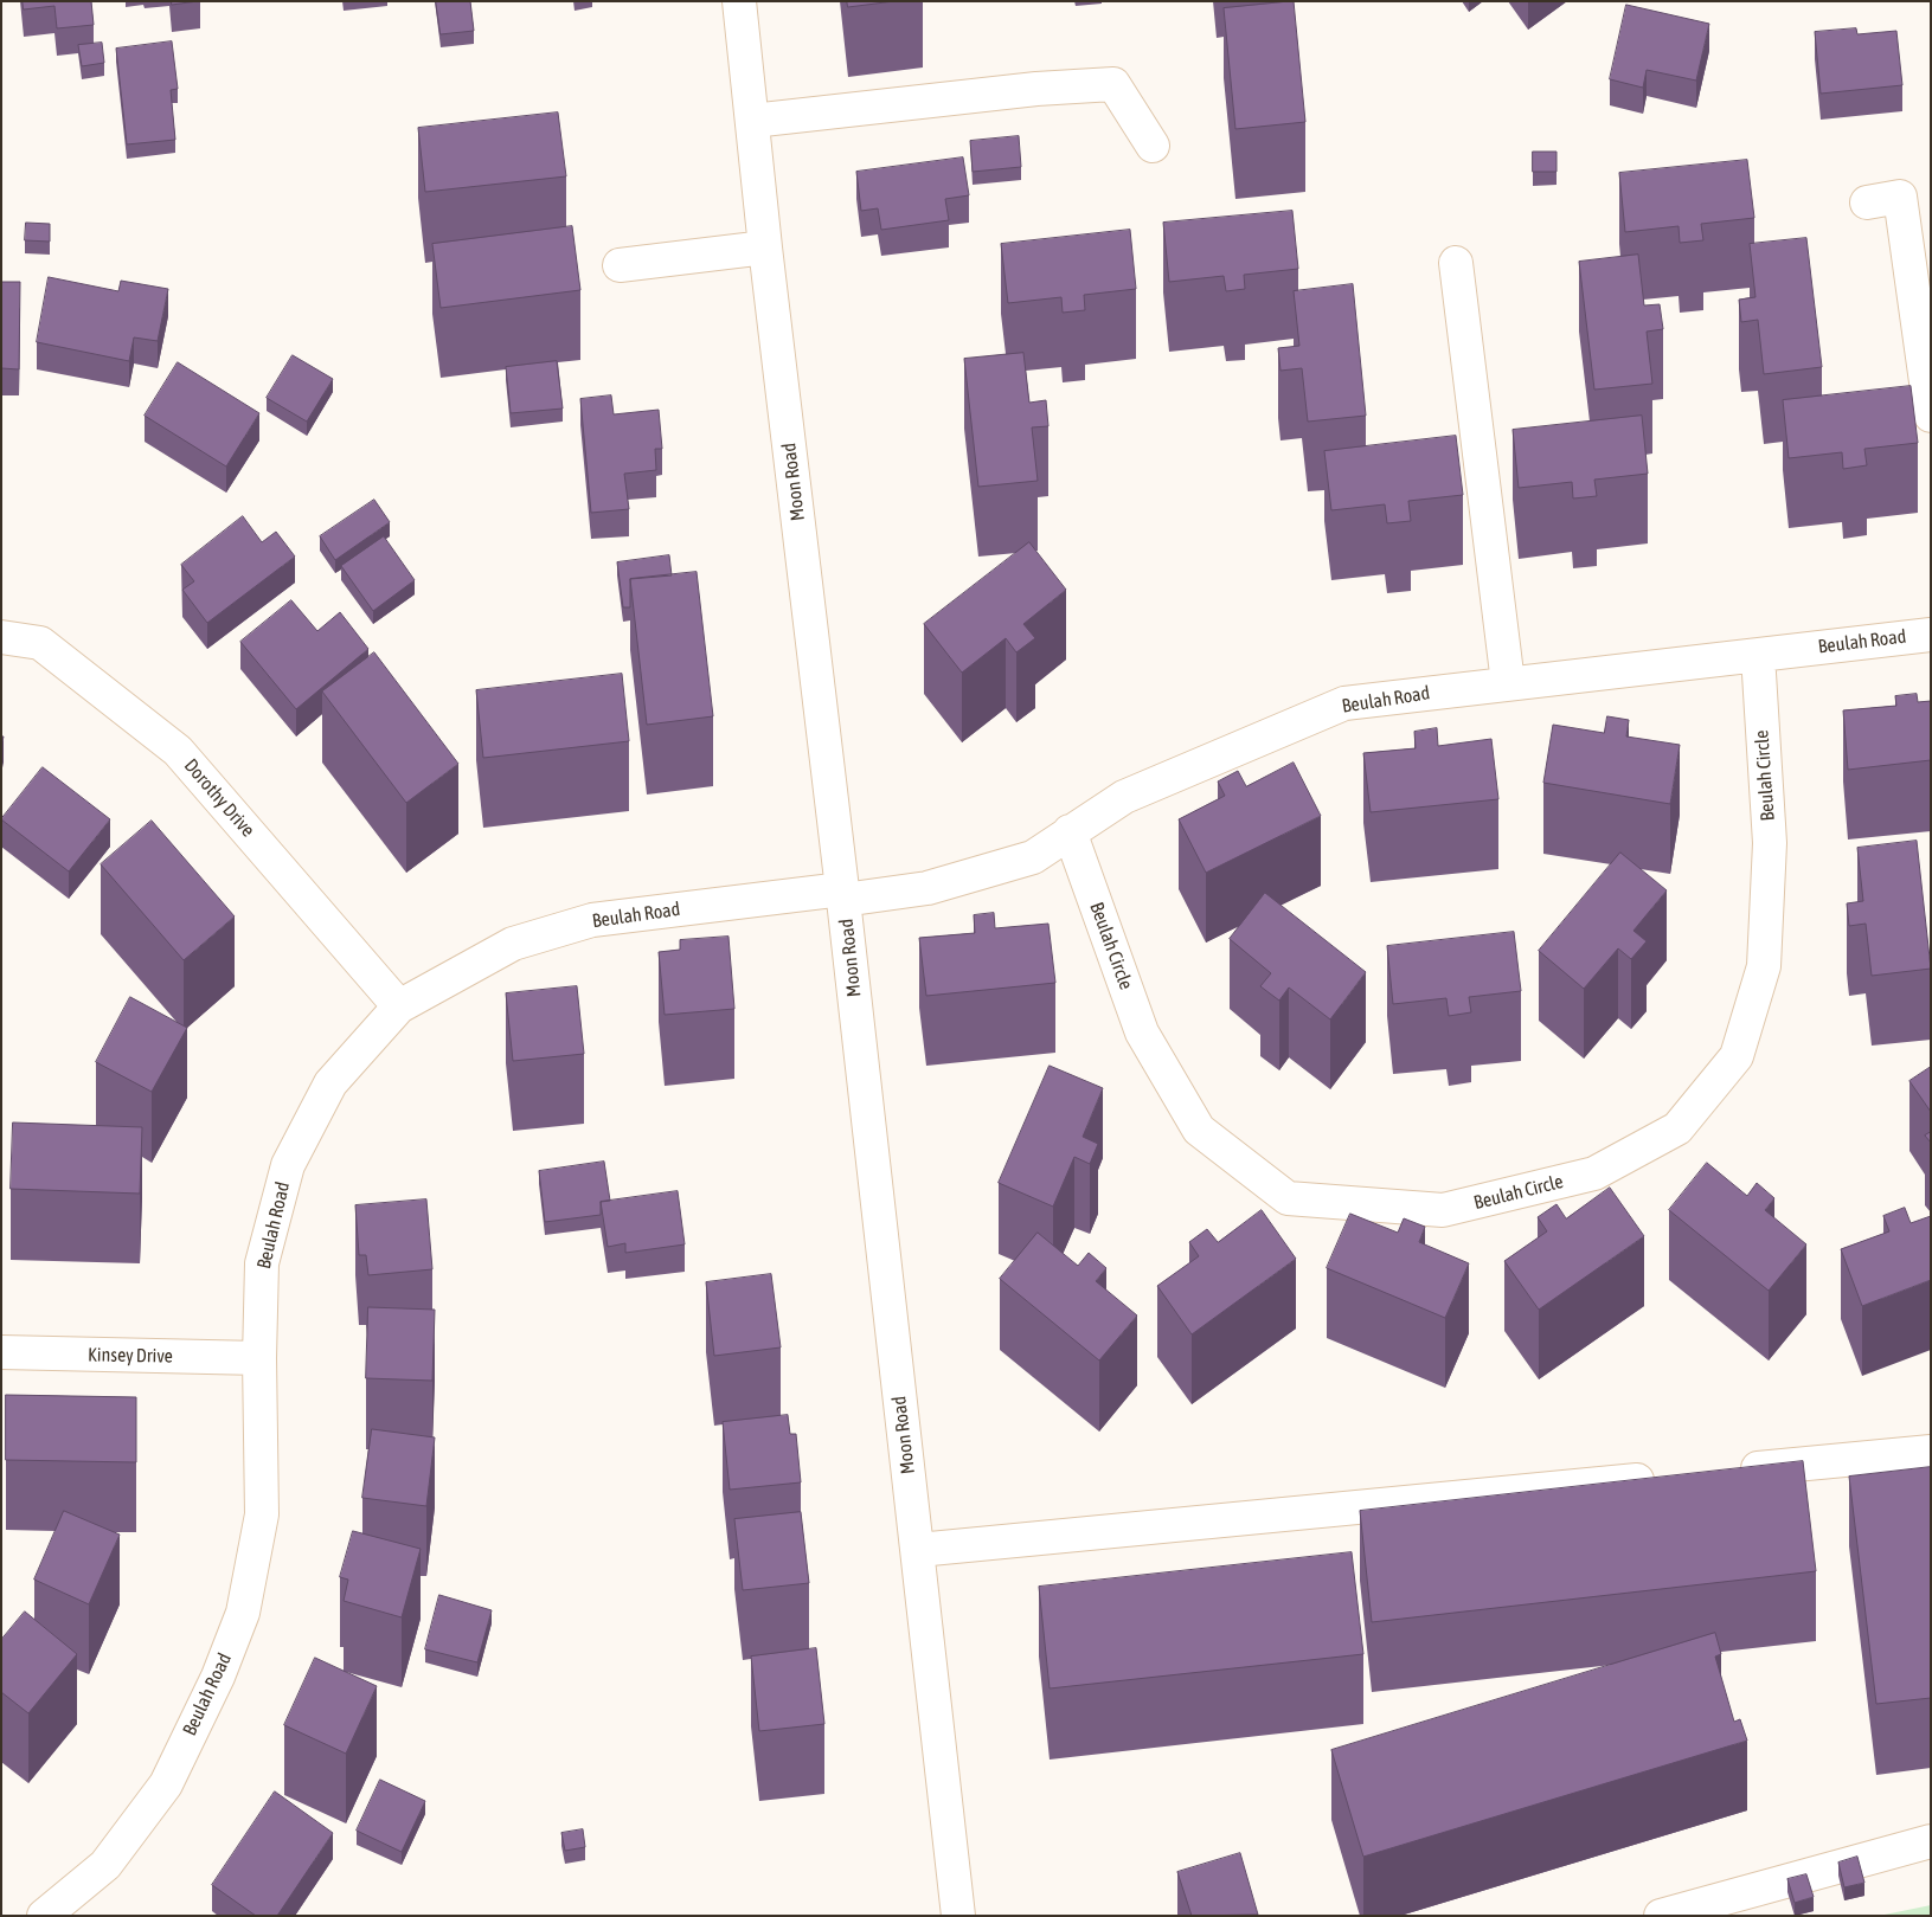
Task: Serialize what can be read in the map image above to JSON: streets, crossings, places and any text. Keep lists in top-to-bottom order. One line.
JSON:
{"streets":{"street":["Moon Road","Beulah Road","Beulah Circle","Dorothy Drive","Kinsey Drive"]},"crossings":[["Moon Road","Beulah Road"],["Beulah Road","Beulah Circle"],["Beulah Road","Dorothy Drive"],["Beulah Road","Kinsey Drive"]]}
